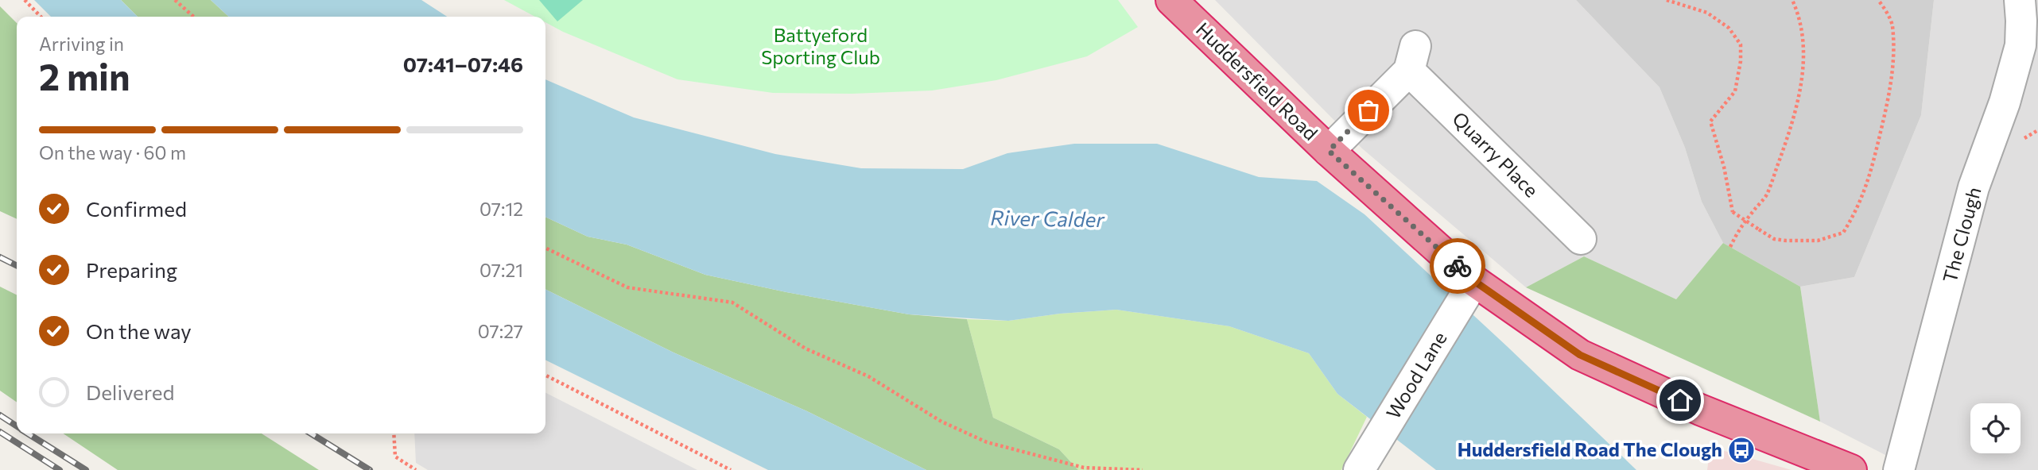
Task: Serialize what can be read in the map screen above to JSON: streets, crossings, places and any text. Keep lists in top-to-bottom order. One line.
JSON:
{"streets":{"highway":["Huddersfield Road"],"street":["Quarry Place","The Clough","Wood Lane"]},"crossings":[["Huddersfield Road","Quarry Place"],["Huddersfield Road","Wood Lane"]],"water":["River Calder"],"parks":["Battyeford Sporting Club"],"places":{"bus stop":["Huddersfield Road The Clough"]},"page":{"heading":["2 min","Arriving in","07:41–07:46"],"bar":"On the way · 60 m","list":[["Confirmed","07:12"],["Preparing","07:21"],["On the way","07:27"],"Delivered"]}}
